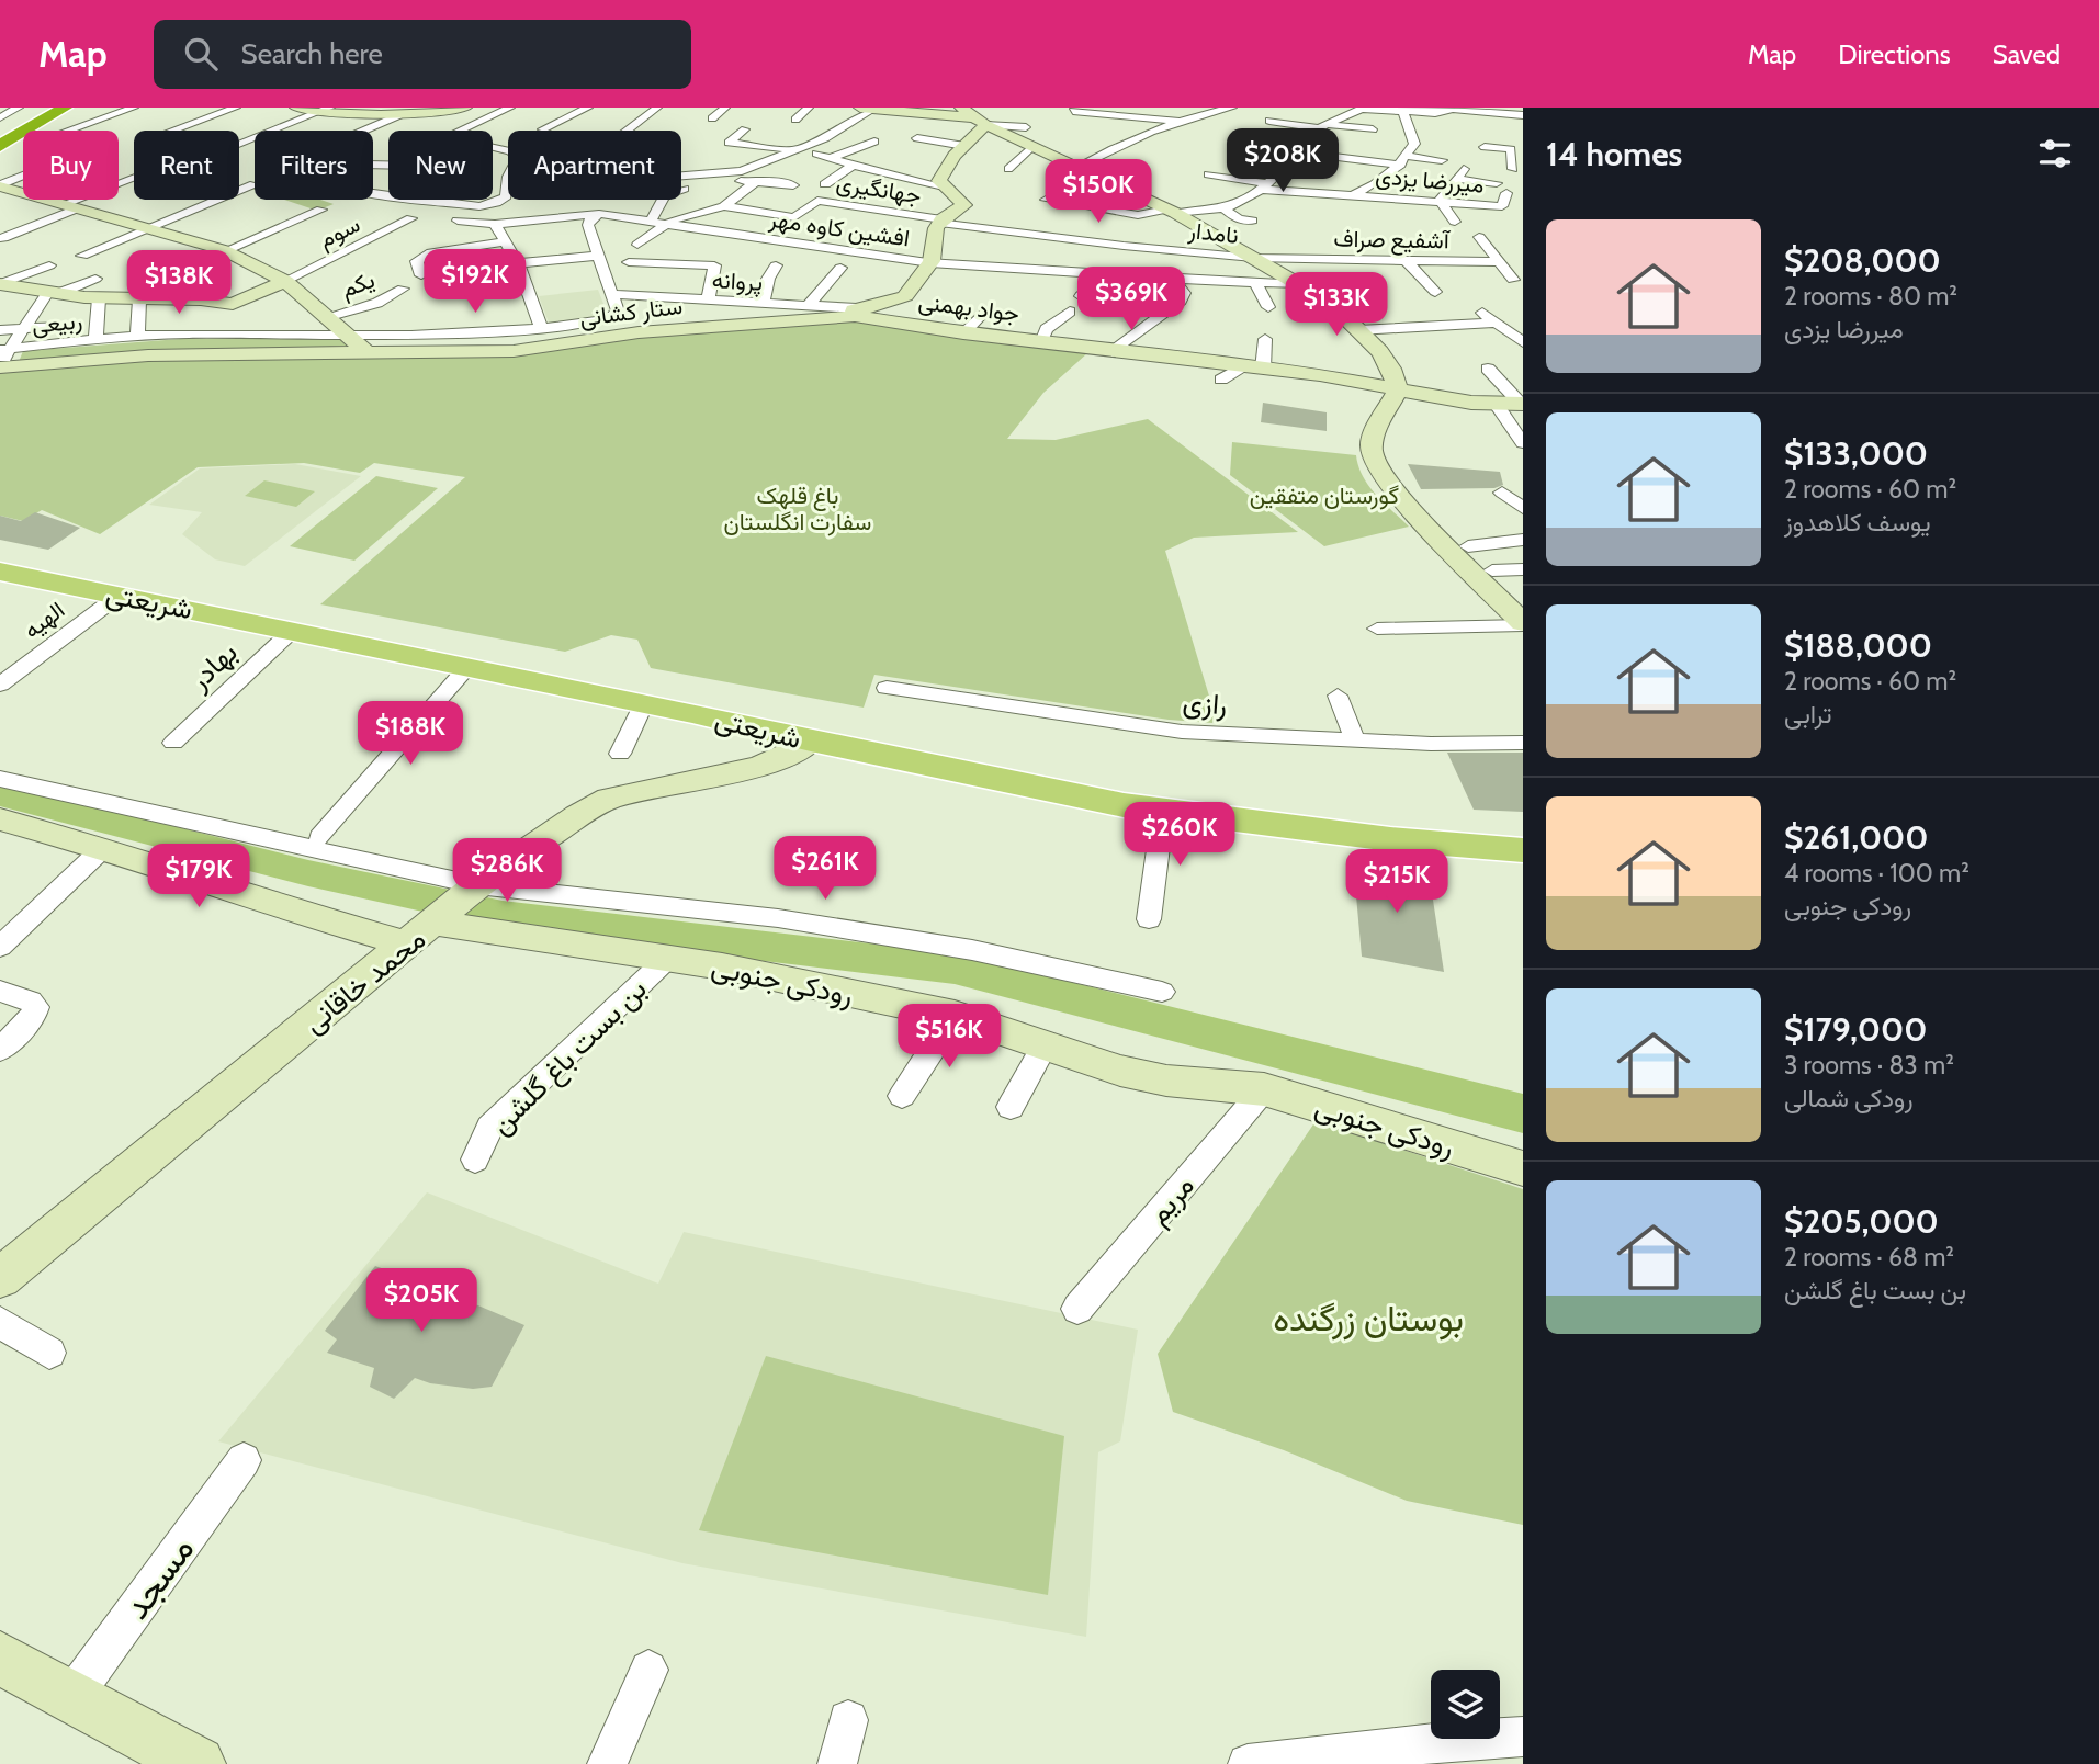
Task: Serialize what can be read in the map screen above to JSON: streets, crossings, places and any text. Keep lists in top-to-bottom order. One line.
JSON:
{"streets":{"main road":["شریعتی"],"street":["میررضا یزدی","جهانگیری","افشین کاوه مهر","سوم","نامدار","آشفیع صراف","پروانه","یکم","جواد بهمنی","ستار کشانی","ربیعی","الهیه","بهادر","رازی","محمد خاقانی","رودکی جنوبی","بن بست باغ گلشن","مریم","مسجد"]},"crossings":[["جهانگیری","نامدار"],["افشین کاوه مهر","پروانه"],["افشین کاوه مهر","ربیعی"],["نامدار","آشفیع صراف"],["پروانه","جواد بهمنی"],["پروانه","ستار کشانی"],["پروانه","ربیعی"],["جواد بهمنی","ستار کشانی"],["شریعتی","الهیه"],["شریعتی","بهادر"],["شریعتی","محمد خاقانی"],["محمد خاقانی","رودکی جنوبی"],["رودکی جنوبی","بن بست باغ گلشن"],["رودکی جنوبی","مریم"]],"parks":["باغ قلهک سفارت انگلستان","گورستان متفقین","بوستان زرگنده"],"page":{"header":"Map","search":"Search here","nav":["Map","Directions","Saved"],"heading":"14 homes","price":["$208K","$150K","$192K","$138K","$369K","$133K","$188K","$260K","$261K","$286K","$179K","$215K","$516K","$205K"],"chip":["Buy","Rent","Filters","New","Apartment"],"list":[{"name":"$208,000","note":"2 rooms · 80 m² · میررضا یزدی"},{"name":"$133,000","note":"2 rooms · 60 m² · یوسف کلاهدوز"},{"name":"$188,000","note":"2 rooms · 60 m² · ترابی"},{"name":"$261,000","note":"4 rooms · 100 m² · رودکی جنوبی"},{"name":"$179,000","note":"3 rooms · 83 m² · رودکی شمالی"},{"name":"$205,000","note":"2 rooms · 68 m² · بن بست باغ گلشن"}]}}
